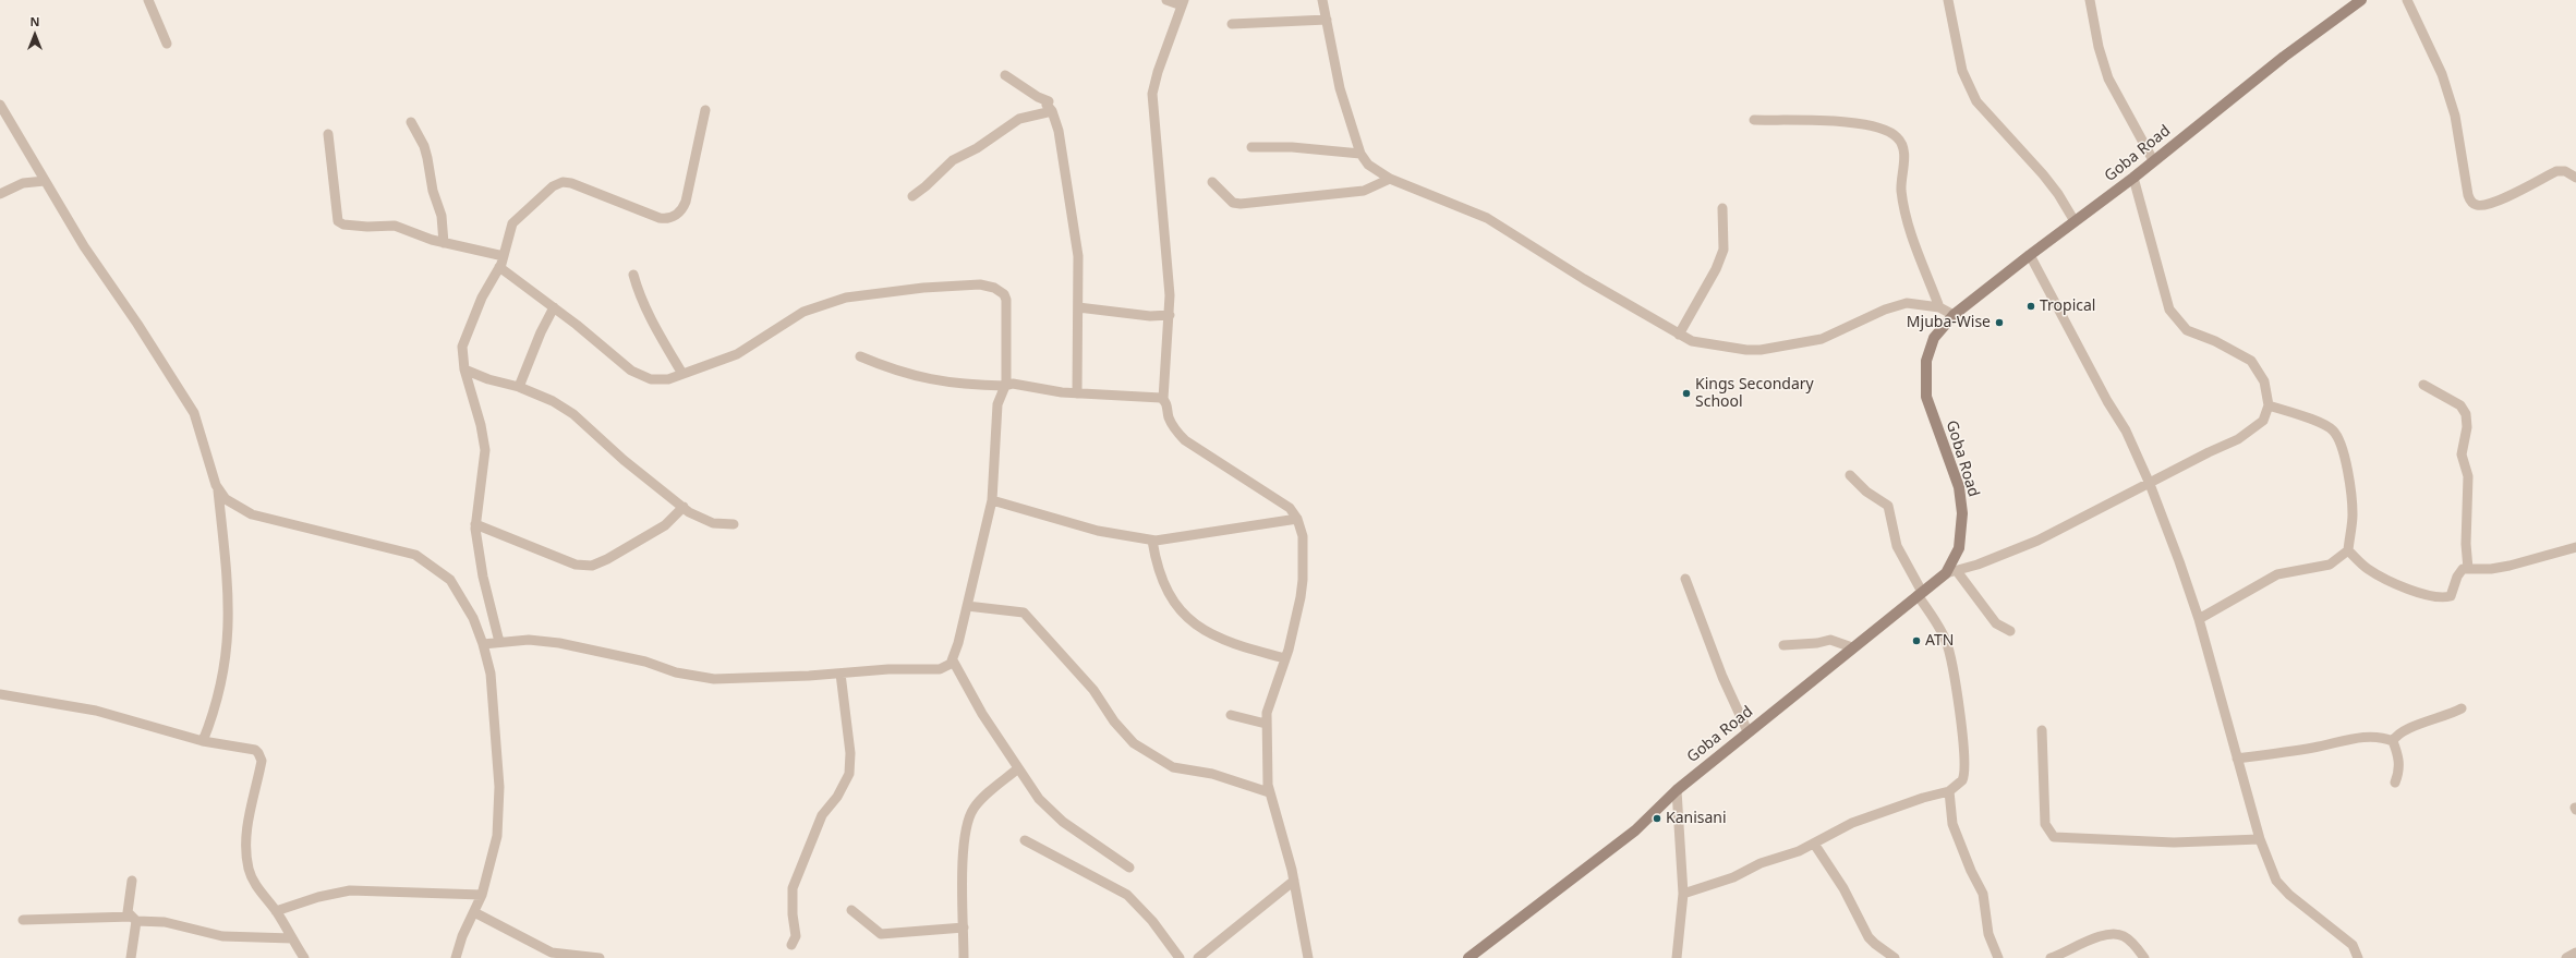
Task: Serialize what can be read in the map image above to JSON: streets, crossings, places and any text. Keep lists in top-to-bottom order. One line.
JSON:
{"streets":{"main road":["Goba Road"]},"places":["Tropical","Mjuba-Wise","Kings Secondary School","ATN","Kanisani"],"north":"top"}
